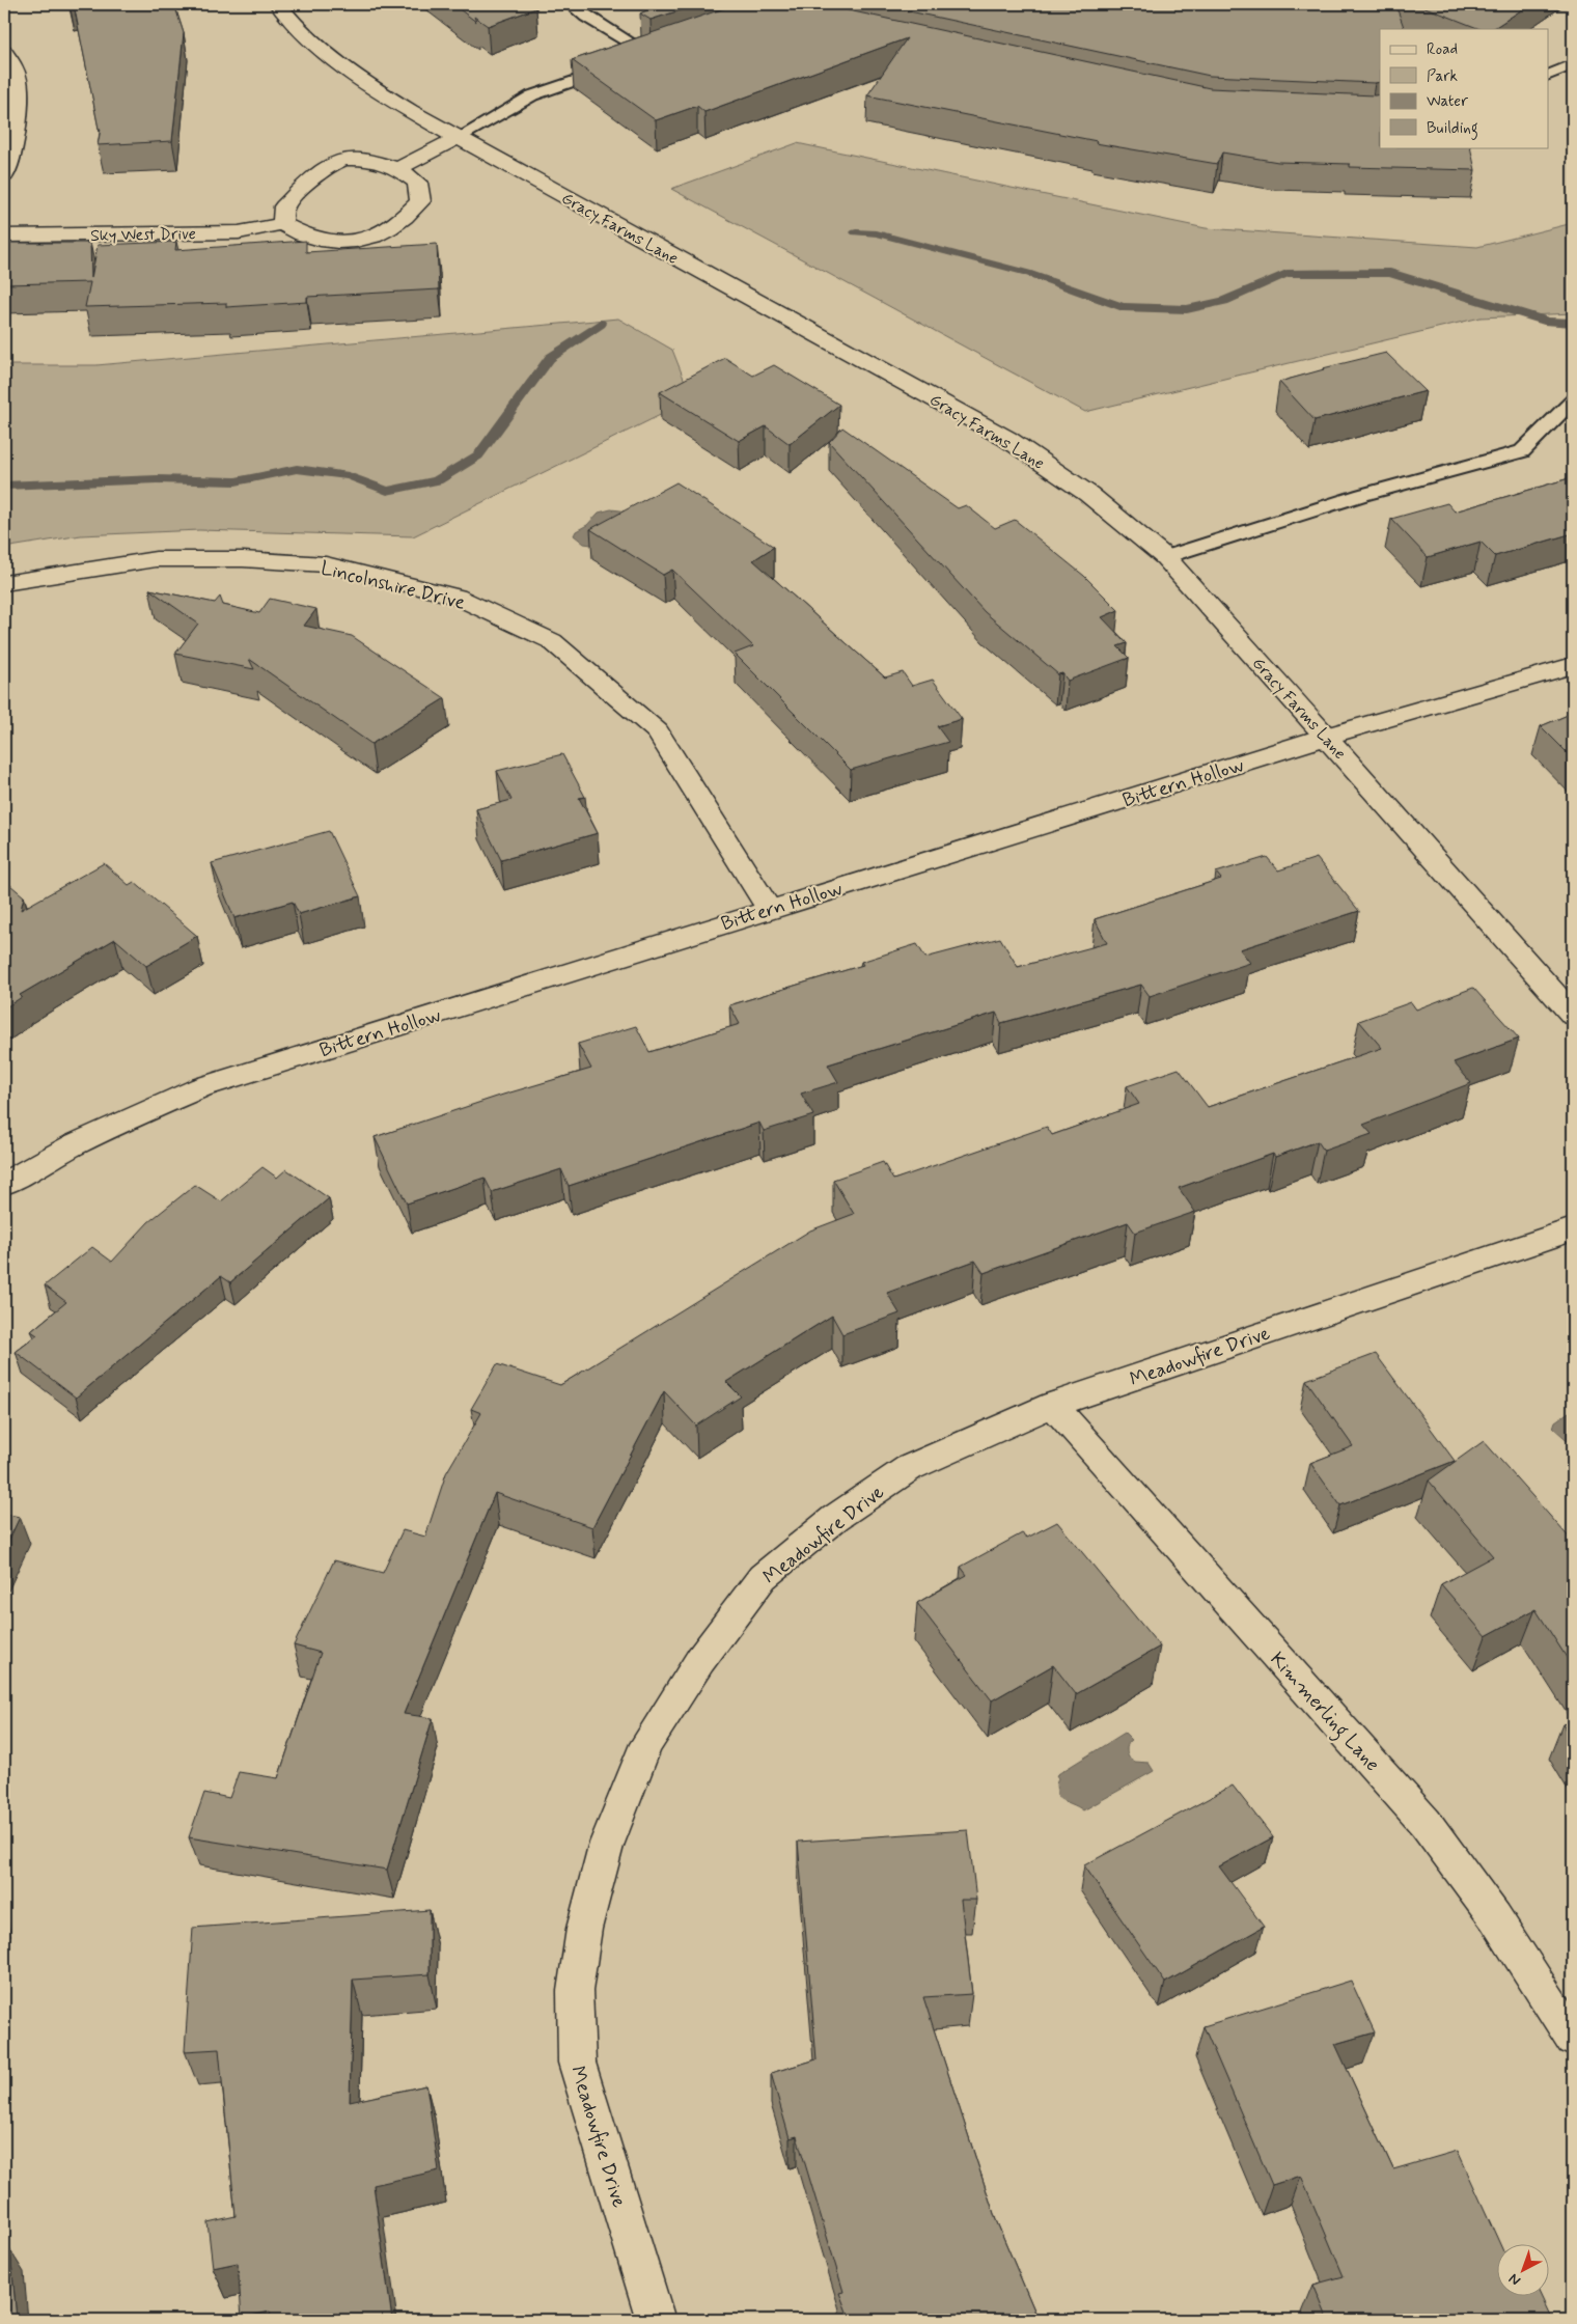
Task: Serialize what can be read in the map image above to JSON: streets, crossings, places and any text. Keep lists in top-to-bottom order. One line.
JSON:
{"streets":{"street":["Gracy Farms Lane","Sky West Drive","Lincolnshire Drive","Bittern Hollow","Meadowfire Drive","Kimmerling Lane"]},"crossings":[["Gracy Farms Lane","Bittern Hollow"],["Lincolnshire Drive","Bittern Hollow"],["Meadowfire Drive","Kimmerling Lane"]],"legend":["Road","Park","Water","Building"],"north":"bottom left"}
